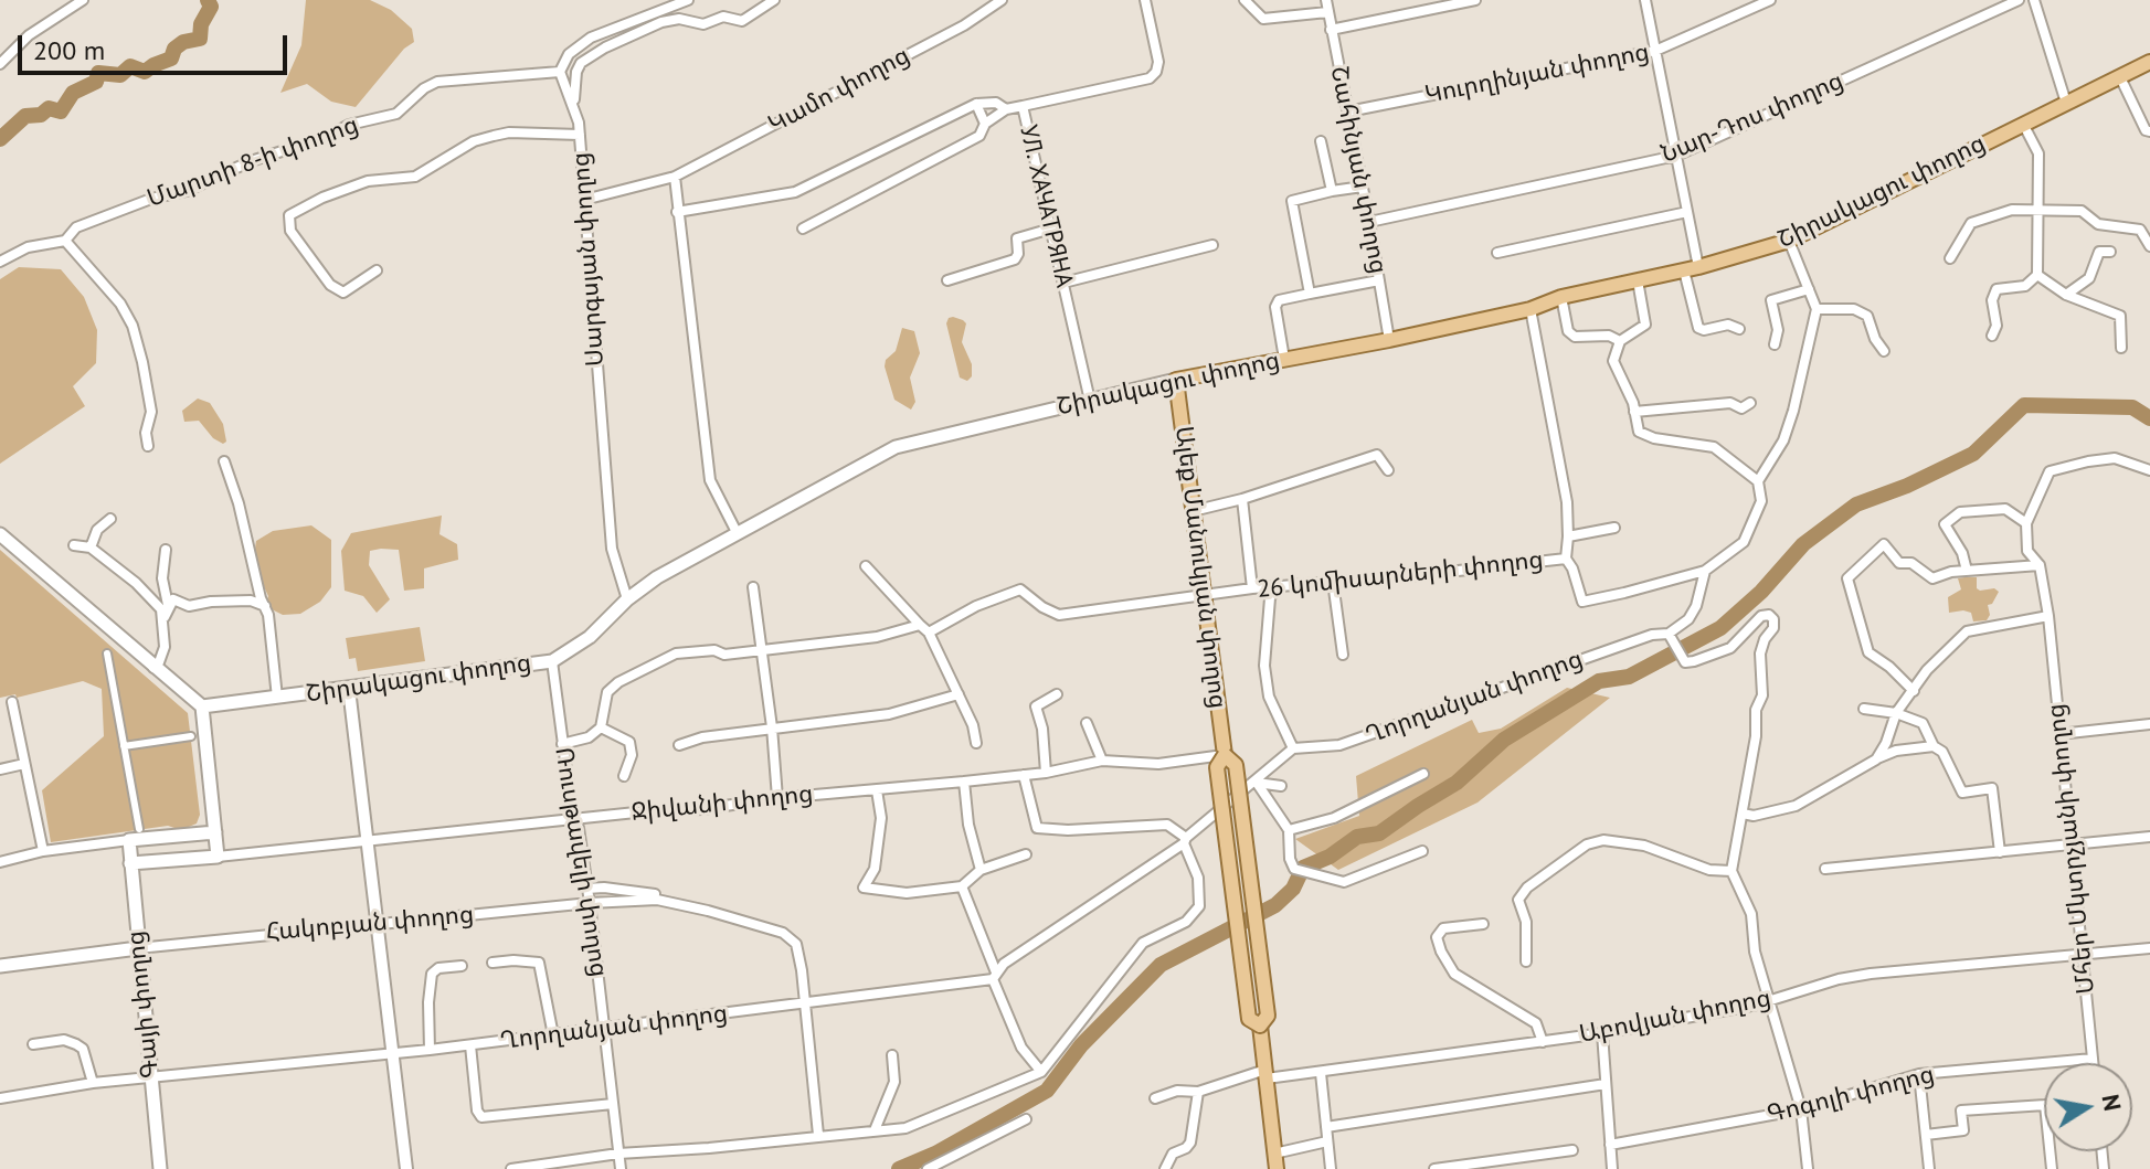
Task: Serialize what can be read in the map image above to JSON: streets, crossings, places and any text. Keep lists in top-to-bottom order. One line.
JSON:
{"streets":{"main road":["Շիրակացու փողոց","Ալեք Մանուկյան փողոց","Հակոբյան փողոց","Գայի փողոց"],"street":["Կուրղինյան փողոց","Կամո փողոց","Նար-Դոս փողոց","Մարտի 8-ի փողոց","Շահինյան փողոց","УЛ. ХАЧАТРЯНА","Սարգսյան փողոց","26 կոմիսարների փողոց","Ղորղանյան փողոց","Ջիվանի փողոց","Մհեր Մկտրչյանի փողոց","Ռուսթավելի փողոց","Աբովյան փողոց","Գոգոլի փողոց"]},"crossings":[["Կուրղինյան փողոց","Շահինյան փողոց"],["Կամո փողոց","Սարգսյան փողոց"],["Նար-Դոս փողոց","Շահինյան փողոց"],["Մարտի 8-ի փողոց","Սարգսյան փողոց"],["Շահինյան փողոց","Շիրակացու փողոց"],["Շիրակացու փողոց","УЛ. ХАЧАТРЯНА"],["Շիրակացու փողոց","Սարգսյան փողոց"],["Շիրակացու փողոց","Ալեք Մանուկյան փողոց"],["Շիրակացու փողոց","Ռուսթավելի փողոց"],["Ալեք Մանուկյան փողոց","26 կոմիսարների փողոց"],["Ալեք Մանուկյան փողոց","Ջիվանի փողոց"],["Ալեք Մանուկյան փողոց","Աբովյան փողոց"],["Ղորղանյան փողոց","Ռուսթավելի փողոց"],["Ղորղանյան փողոց","Հակոբյան փողոց"],["Ղորղանյան փողոց","Գայի փողոց"],["Ջիվանի փողոց","Ռուսթավելի փողոց"],["Մհեր Մկտրչյանի փողոց","Աբովյան փողոց"],["Մհեր Մկտրչյանի փողոց","Գոգոլի փողոց"],["Ռուսթավելի փողոց","Հակոբյան փողոց"],["Հակոբյան փողոց","Գայի փողոց"]],"scale_bar":"200 m","north":"right"}
